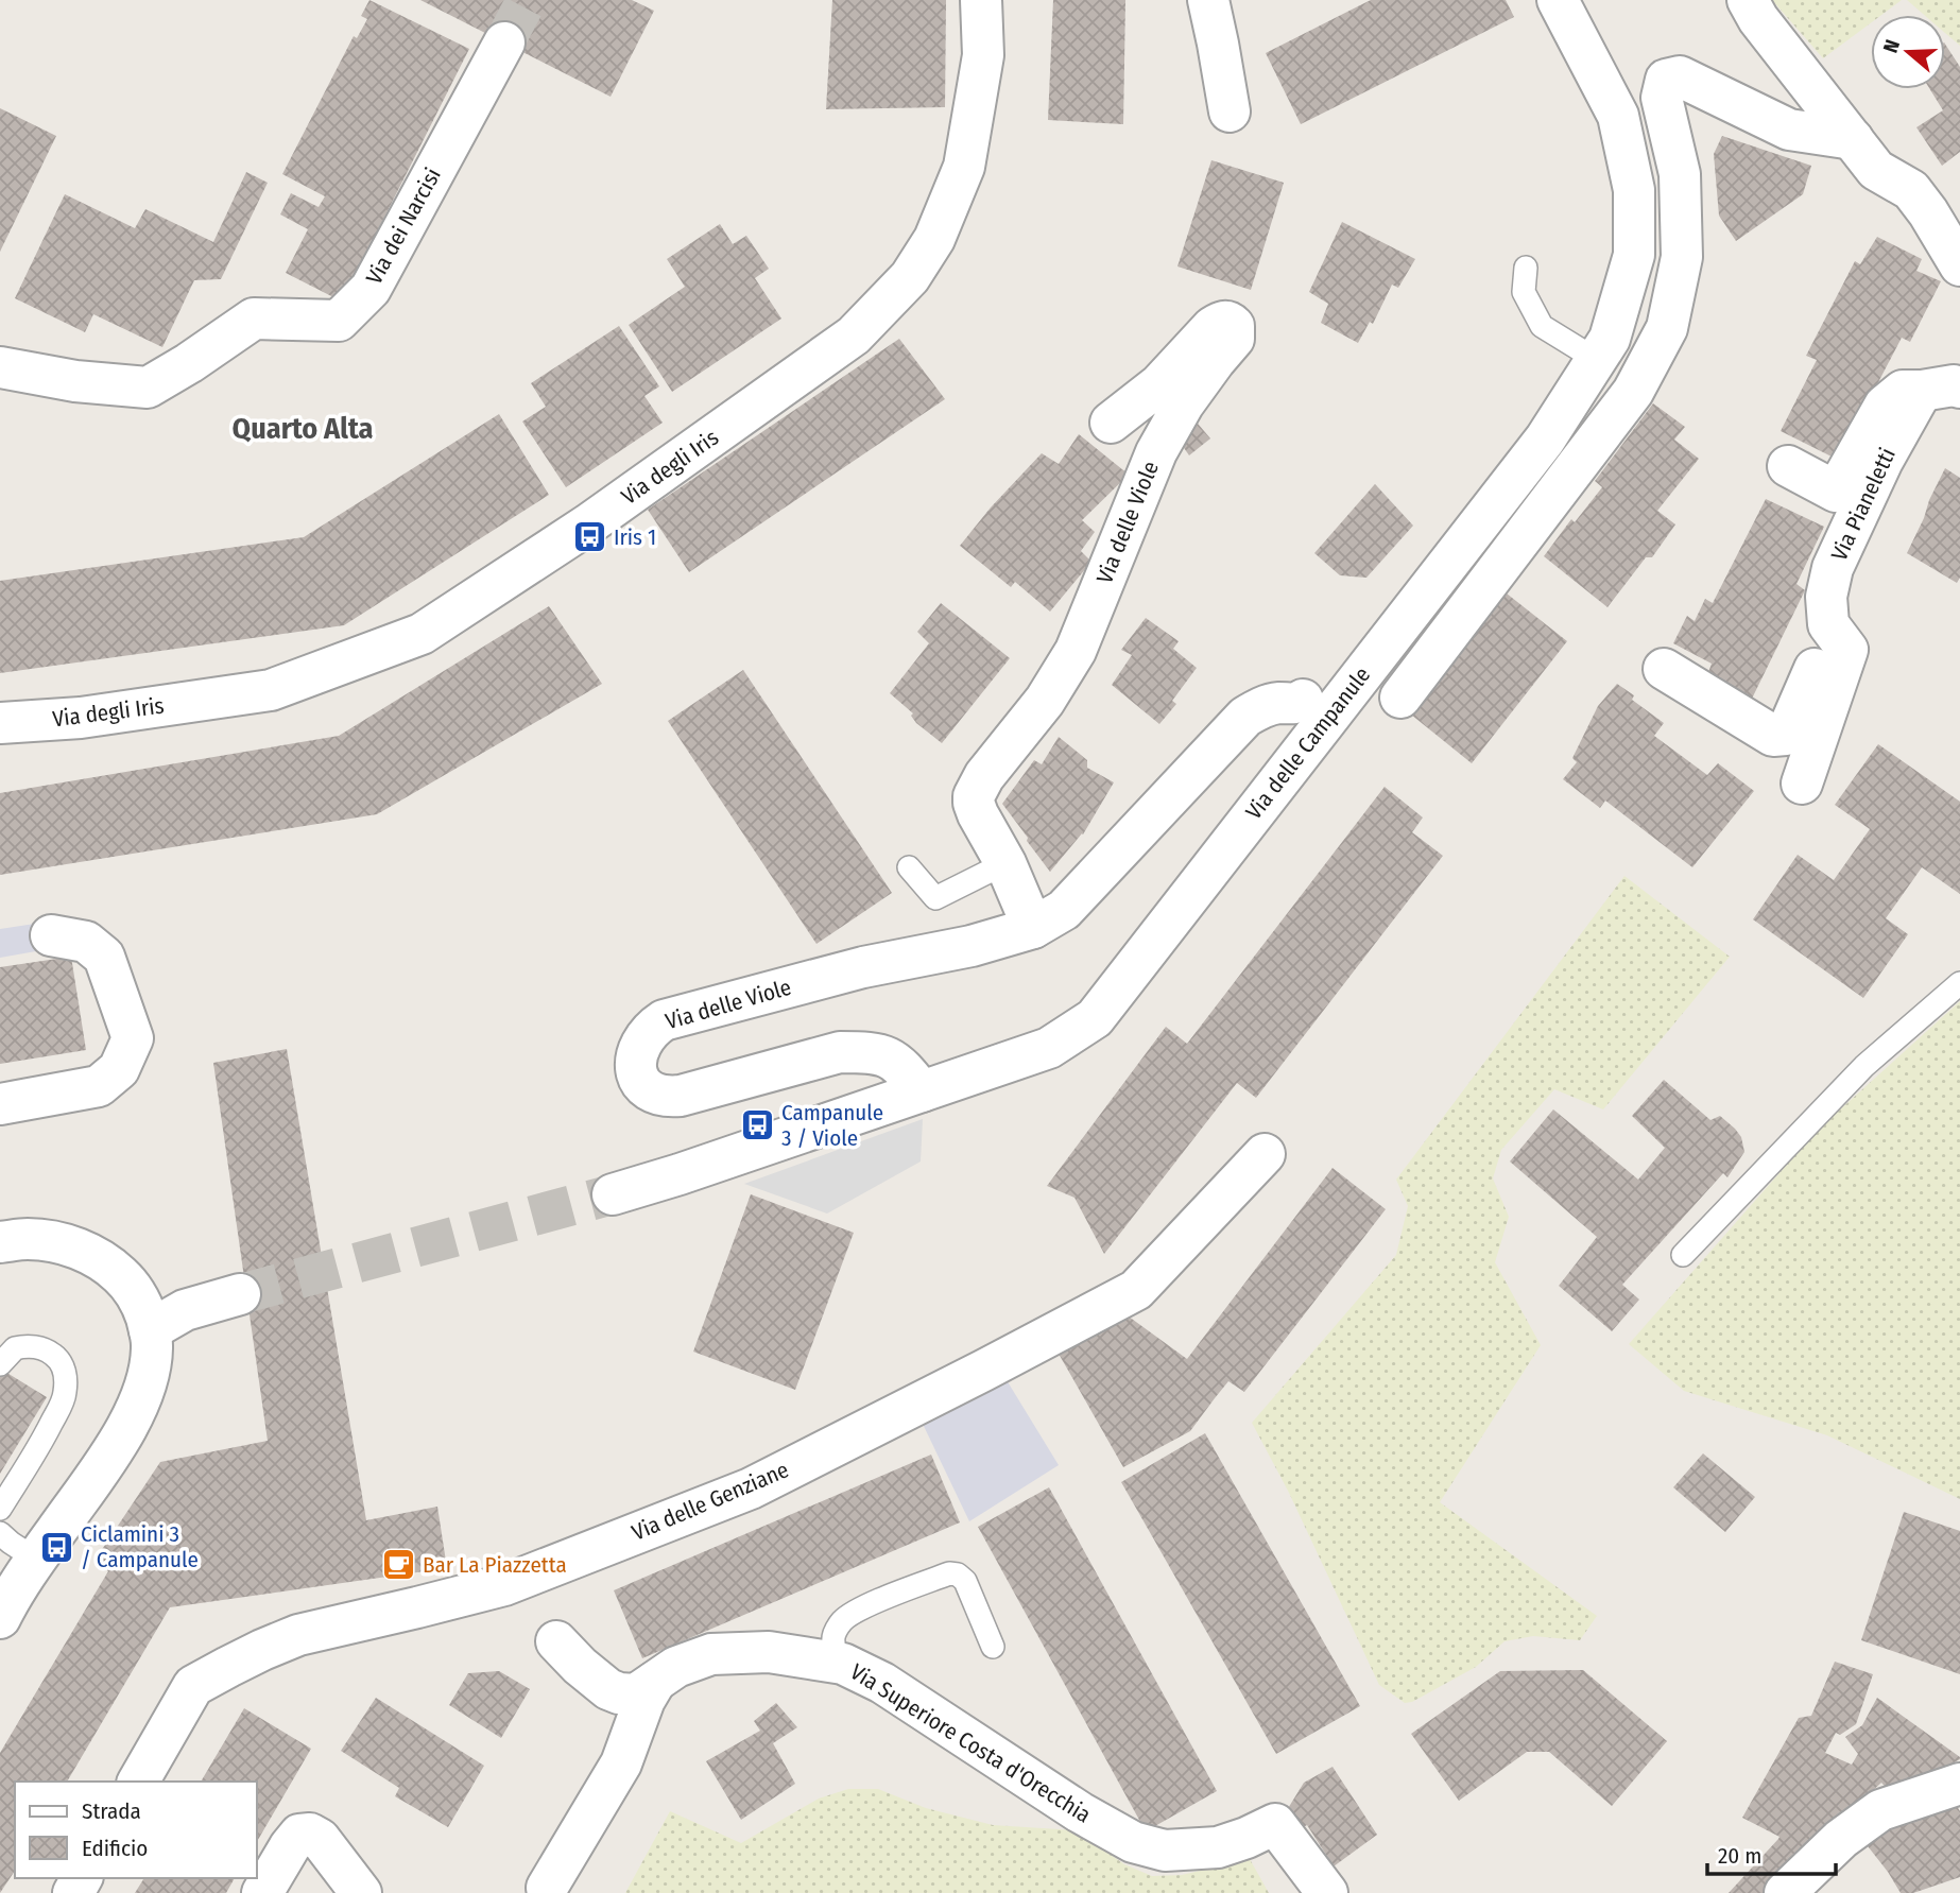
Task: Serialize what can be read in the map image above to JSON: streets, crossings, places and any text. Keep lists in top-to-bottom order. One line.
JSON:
{"streets":{"street":["Via dei Narcisi","Via degli Iris","Via Pianeletti","Via delle Viole","Via delle Campanule","Via delle Genziane","Via Superiore Costa d'Orecchia"]},"crossings":[["Via delle Viole","Via delle Campanule"]],"districts":["Quarto Alta"],"places":{"bus stop":["Iris 1","Campanule 3 / Viole","Ciclamini 3 / Campanule"],"cafe":["Bar La Piazzetta"]},"legend":["Strada","Edificio"],"scale_bar":"20 m","north":"left"}
